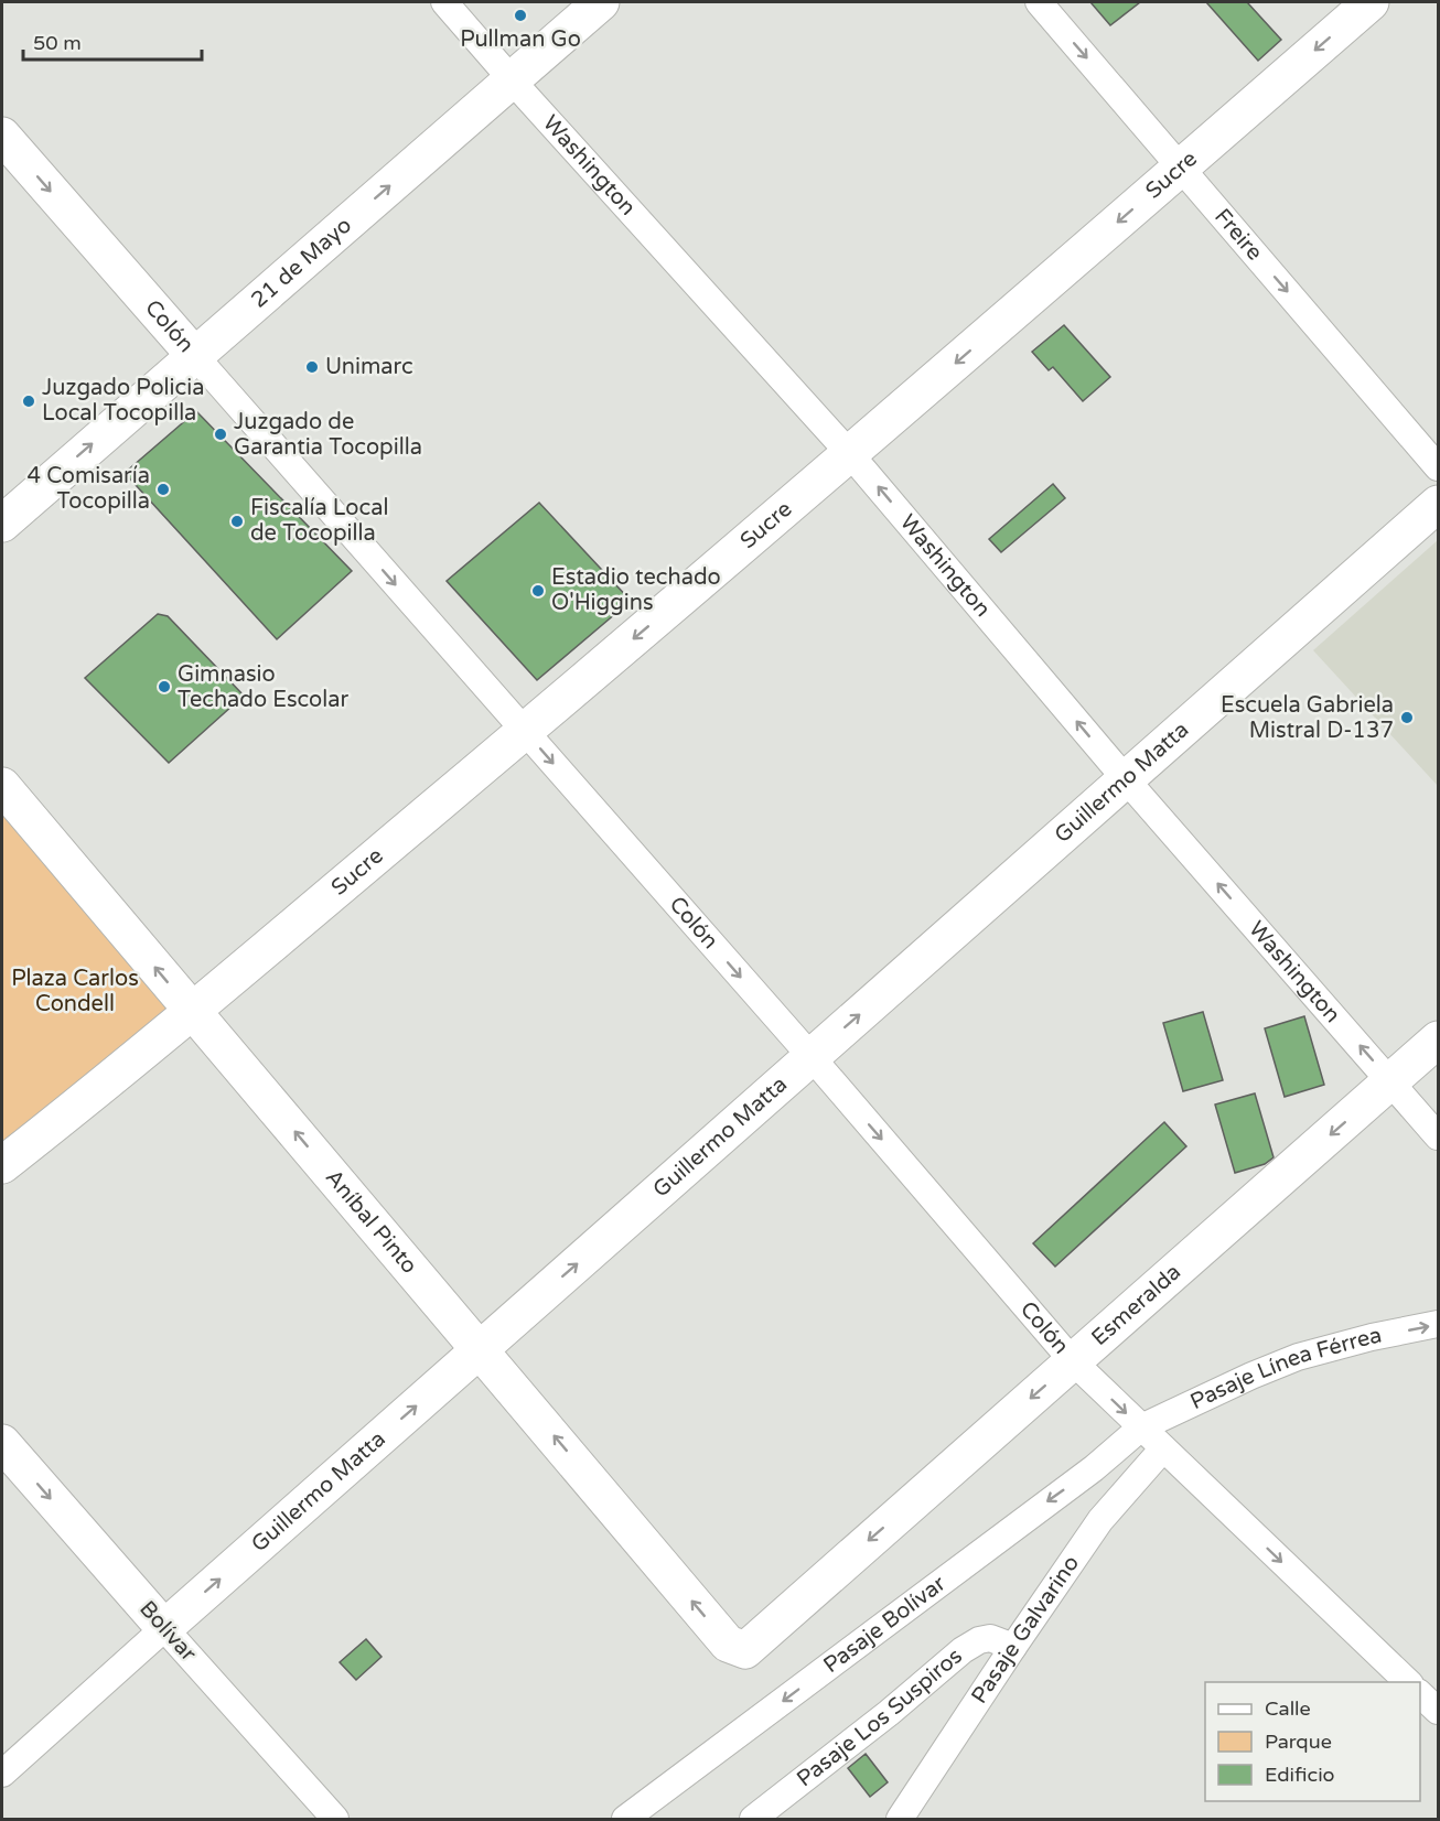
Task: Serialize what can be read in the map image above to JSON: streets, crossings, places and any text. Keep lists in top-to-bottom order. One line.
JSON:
{"streets":{"street":["Washington","Sucre","Freire","21 de Mayo","Colón","Guillermo Matta","Aníbal Pinto","Esmeralda","Pasaje Línea Férrea","Pasaje Bolívar","Pasaje Galvarino","Bolívar","Pasaje Los Suspiros"]},"crossings":[["Washington","Sucre"],["Washington","21 de Mayo"],["Washington","Guillermo Matta"],["Washington","Esmeralda"],["Sucre","Freire"],["Sucre","Colón"],["Sucre","Aníbal Pinto"],["21 de Mayo","Colón"],["Colón","Guillermo Matta"],["Colón","Esmeralda"],["Colón","Pasaje Línea Férrea"],["Colón","Pasaje Bolívar"],["Colón","Pasaje Galvarino"],["Guillermo Matta","Aníbal Pinto"],["Guillermo Matta","Bolívar"],["Aníbal Pinto","Esmeralda"],["Pasaje Línea Férrea","Pasaje Bolívar"],["Pasaje Galvarino","Pasaje Los Suspiros"]],"one_way":["Washington","Sucre","Freire","21 de Mayo","Colón","Guillermo Matta","Aníbal Pinto","Esmeralda","Pasaje Línea Férrea","Pasaje Bolívar","Bolívar"],"parks":["Plaza Carlos Condell"],"places":["Pullman Go","Unimarc","Juzgado Policia Local Tocopilla","Juzgado de Garantia Tocopilla","4 Comisaría Tocopilla","Fiscalía Local de Tocopilla","Estadio techado O'Higgins","Gimnasio Techado Escolar","Escuela Gabriela Mistral D-137"],"legend":["Calle","Parque","Edificio"],"scale_bar":"50 m"}
